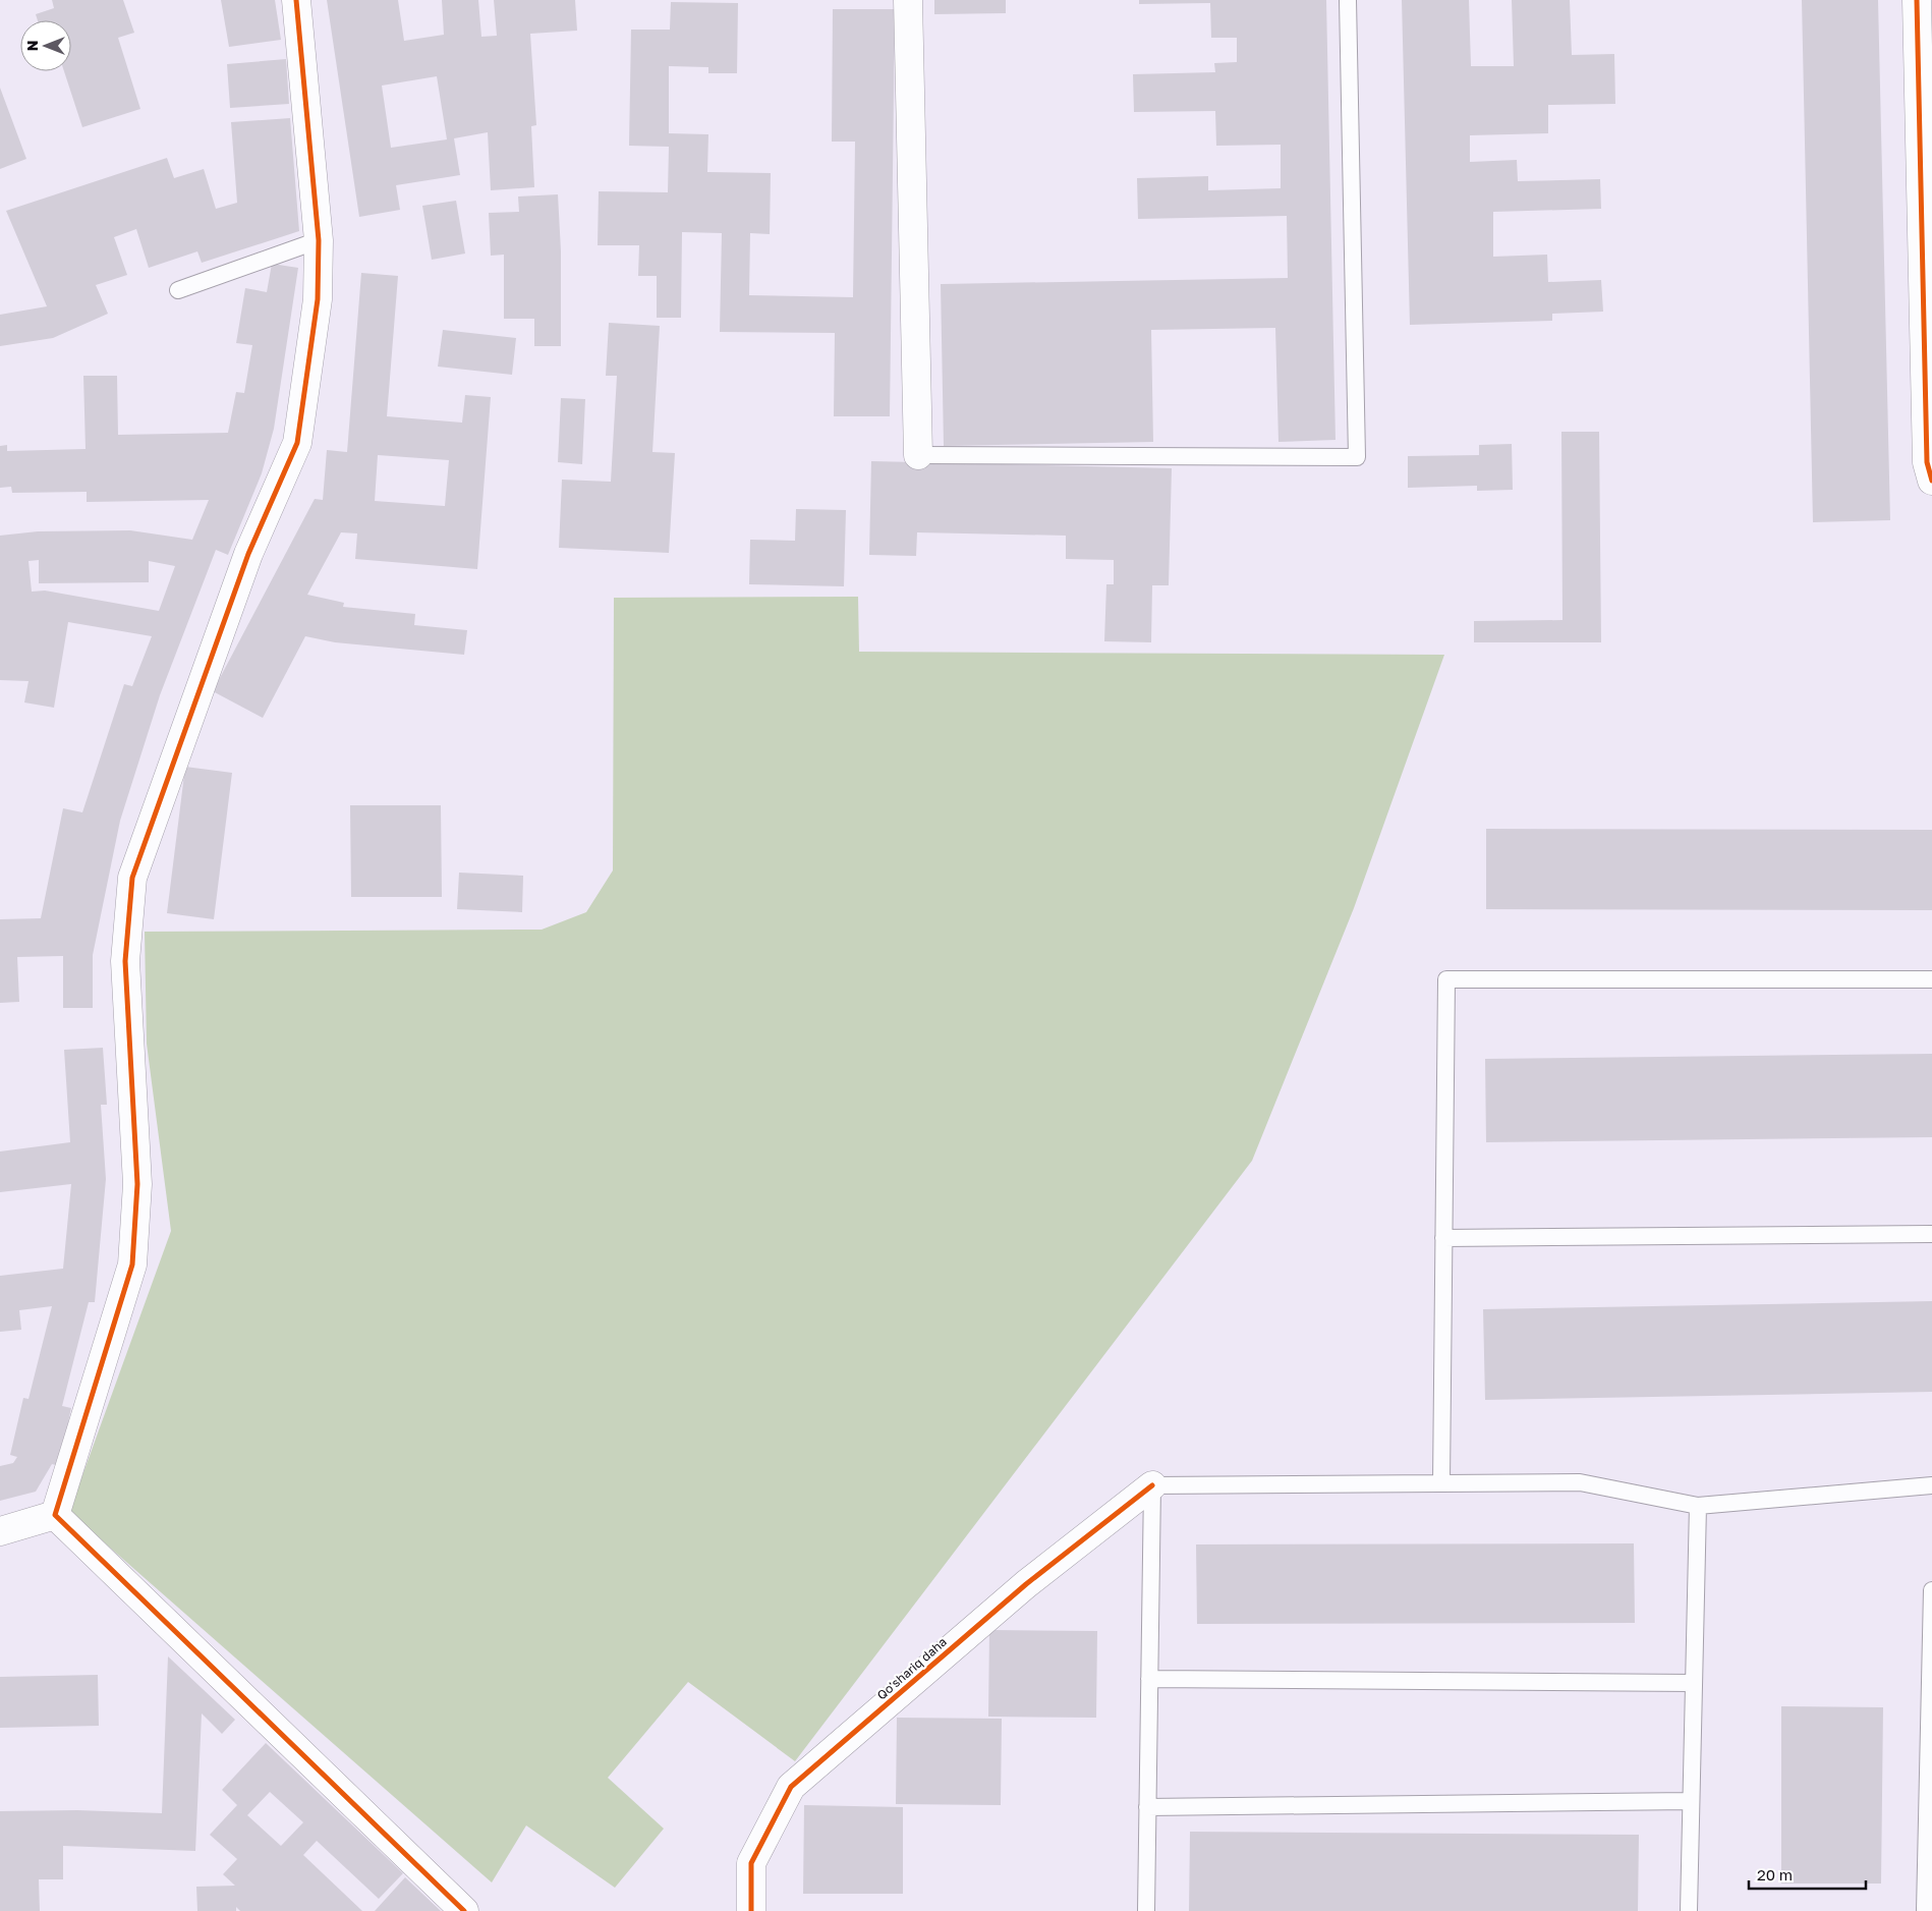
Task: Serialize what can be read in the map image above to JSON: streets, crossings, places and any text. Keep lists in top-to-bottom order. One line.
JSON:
{"streets":{"street":["Qo'shariq daha"]},"scale_bar":"20 m","north":"left"}
